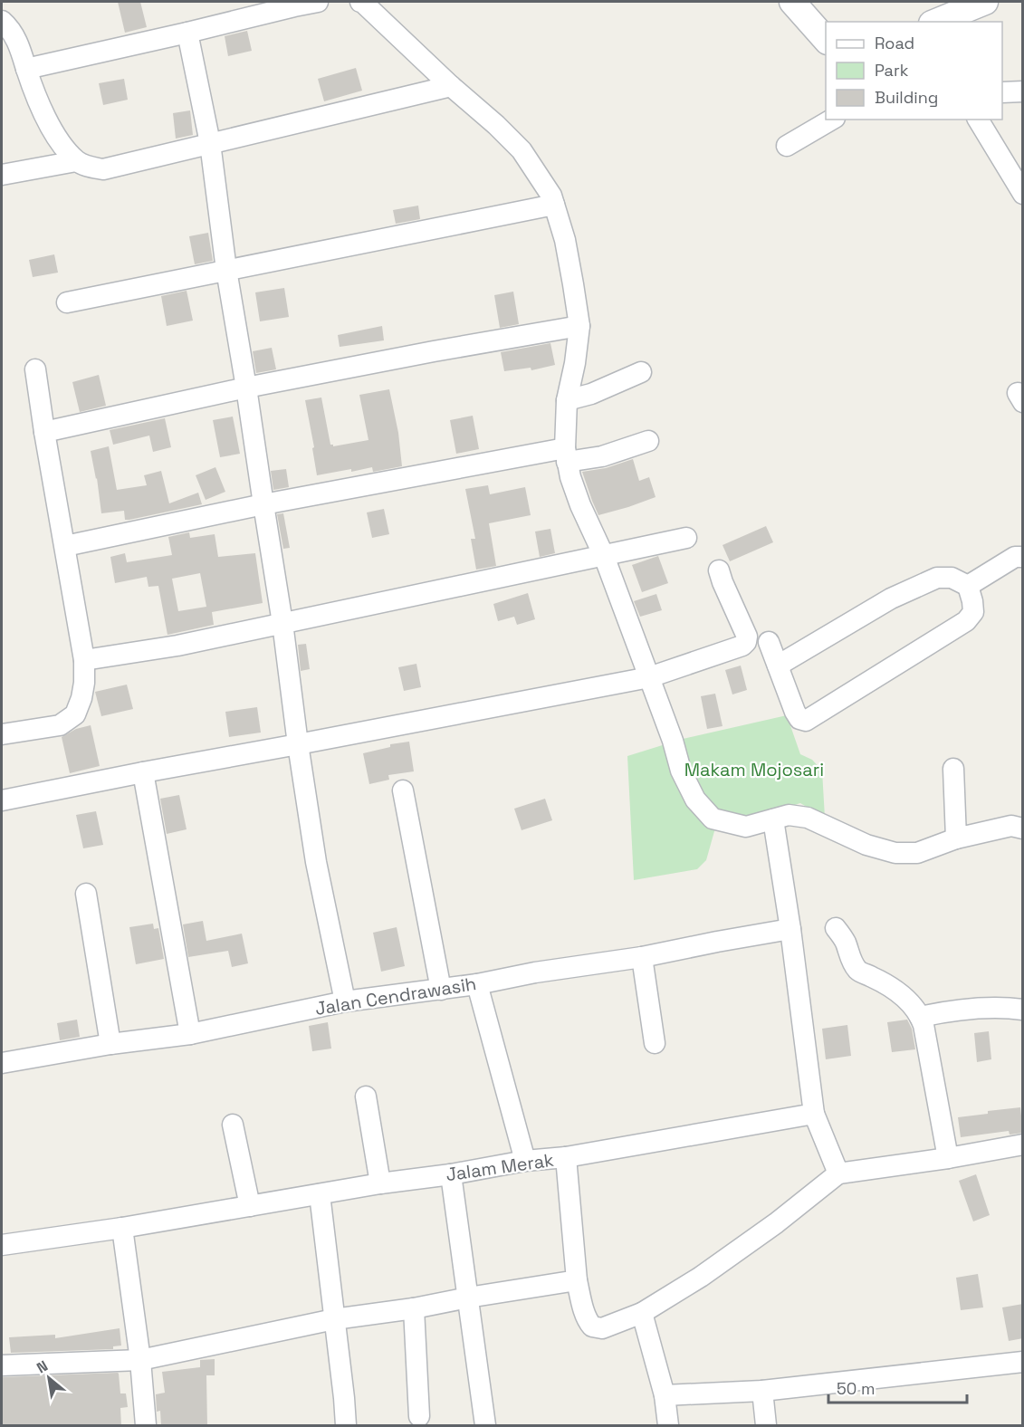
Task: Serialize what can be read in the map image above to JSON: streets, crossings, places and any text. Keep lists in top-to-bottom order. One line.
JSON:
{"streets":{"street":["Jalan Cendrawasih","Jalam Merak"]},"parks":["Makam Mojosari"],"legend":["Road","Park","Building"],"scale_bar":"50 m","north":"top left"}
